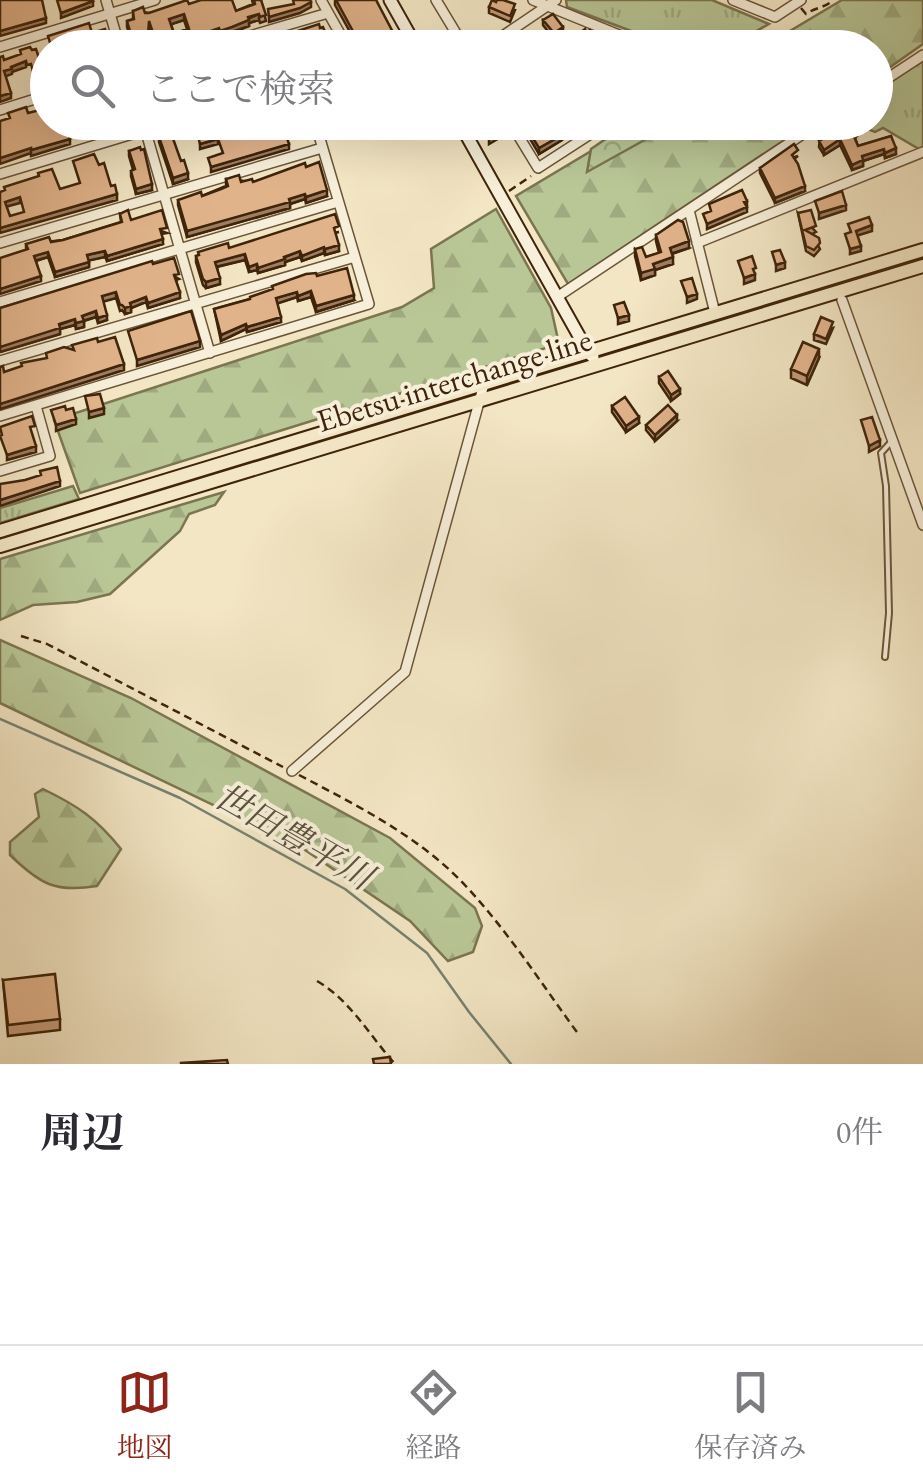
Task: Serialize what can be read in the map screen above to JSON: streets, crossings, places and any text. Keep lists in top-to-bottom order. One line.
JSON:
{"streets":{"main road":["Ebetsu interchange line"]},"water":["世田豊平川"],"page":{"search":"ここで検索","heading":["周辺","0件"],"nav":["地図","経路","保存済み"]}}
